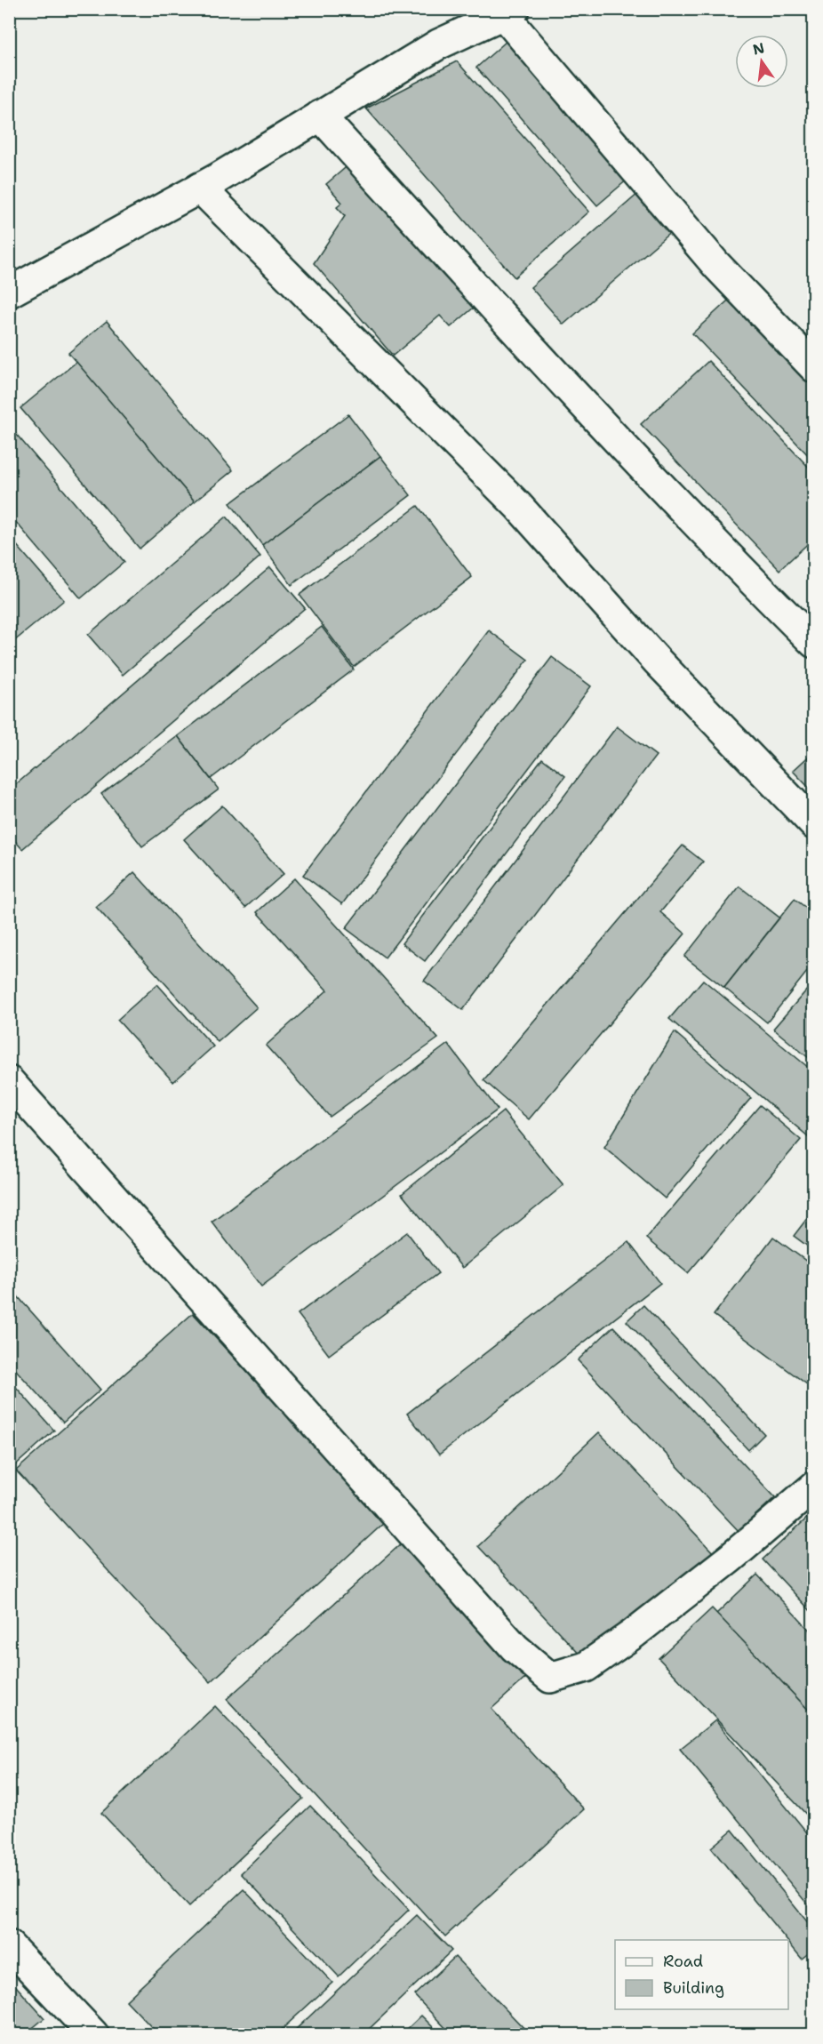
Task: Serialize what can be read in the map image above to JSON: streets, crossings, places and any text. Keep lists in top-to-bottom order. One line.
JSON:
{"legend":["Road","Building"],"north":"top"}
